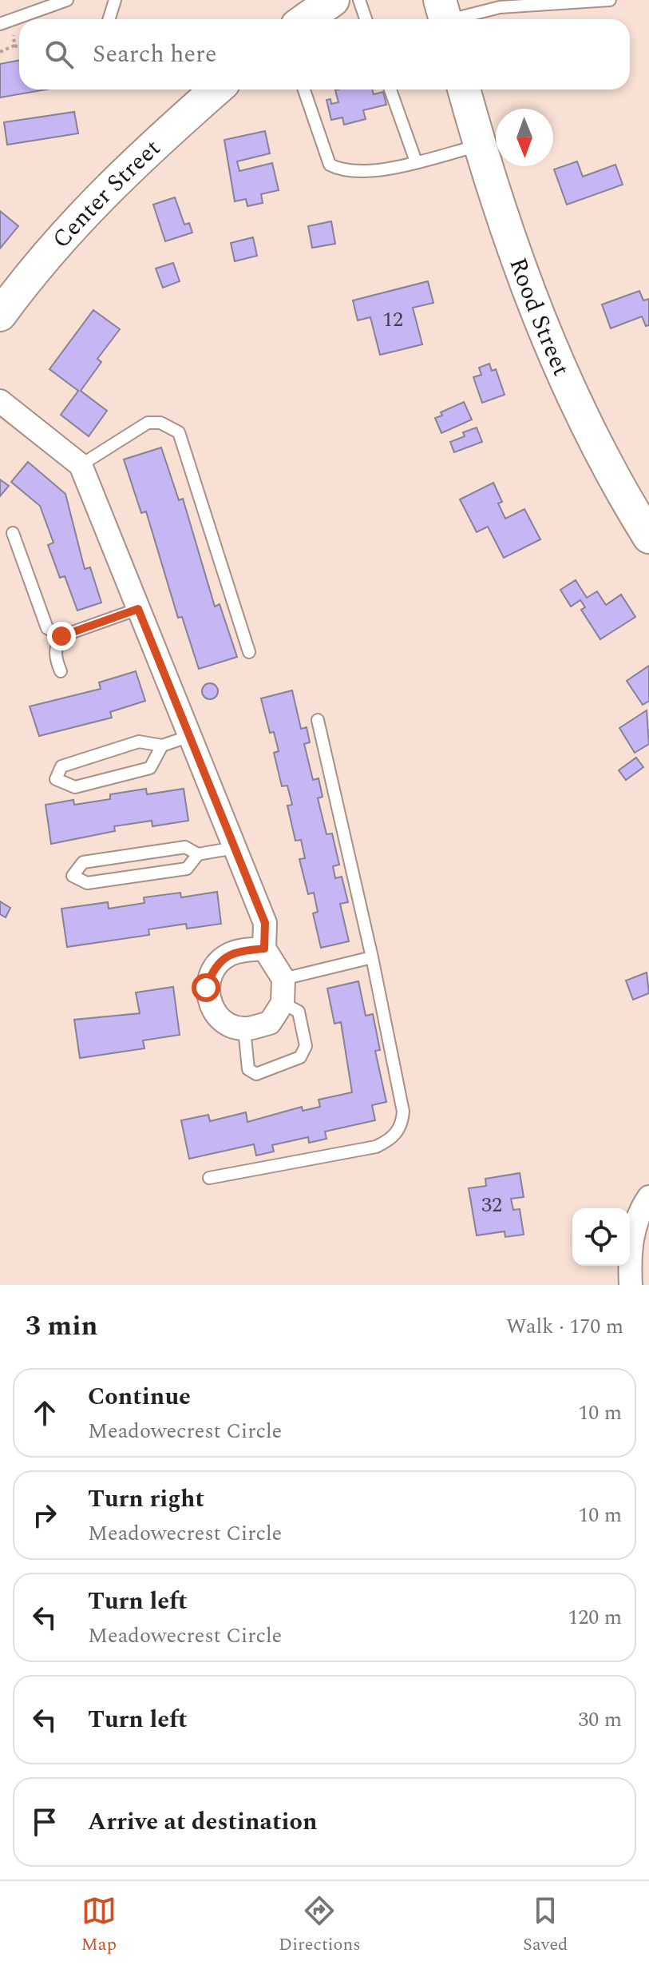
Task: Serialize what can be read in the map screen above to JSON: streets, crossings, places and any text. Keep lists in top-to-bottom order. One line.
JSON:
{"streets":{"main road":["Center Street","Rood Street"]},"house_numbers":["12","32"],"north":"bottom","page":{"search":"Search here","heading":["3 min","Walk · 170 m"],"list":[["Continue","Meadowecrest Circle","10 m"],["Turn right","Meadowecrest Circle","10 m"],["Turn left","Meadowecrest Circle","120 m"],["Turn left","30 m"],"Arrive at destination"],"nav":["Map","Directions","Saved"]}}
